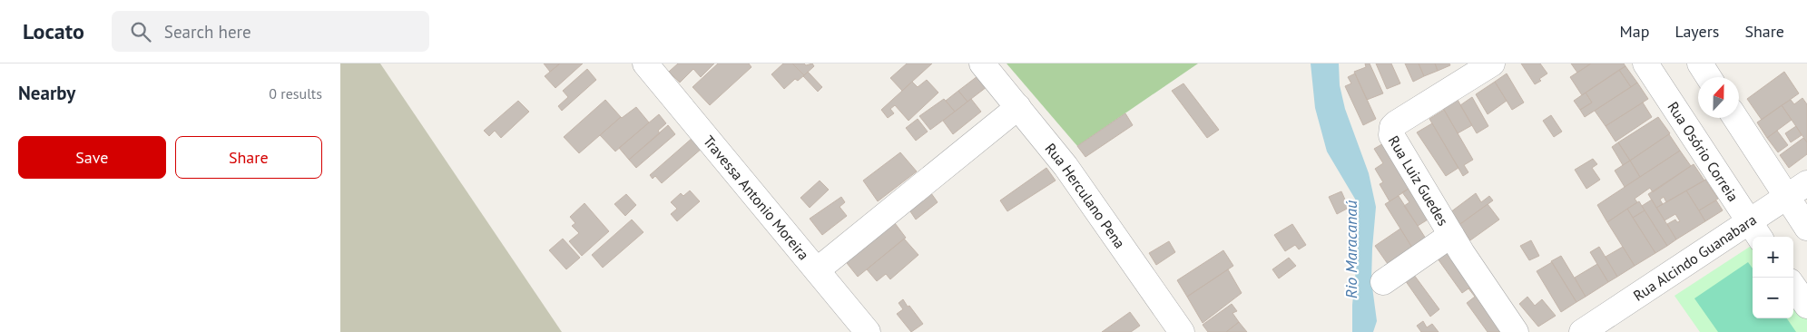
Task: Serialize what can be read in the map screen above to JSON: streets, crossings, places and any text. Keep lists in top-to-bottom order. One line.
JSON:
{"streets":{"street":["Rua Osório Correia","Rua Luiz Guedes","Rua Herculano Pena","Travessa Antonio Moreira","Rua Alcindo Guanabara"]},"crossings":[["Rua Osório Correia","Rua Alcindo Guanabara"]],"water":["Rio Maracanaú"],"north":"top","page":{"header":"Locato","search":"Search here","nav":["Map","Layers","Share"],"heading":["Nearby","0 results"],"buttons":["Save","Share"],"map_buttons":["+","−"]}}
